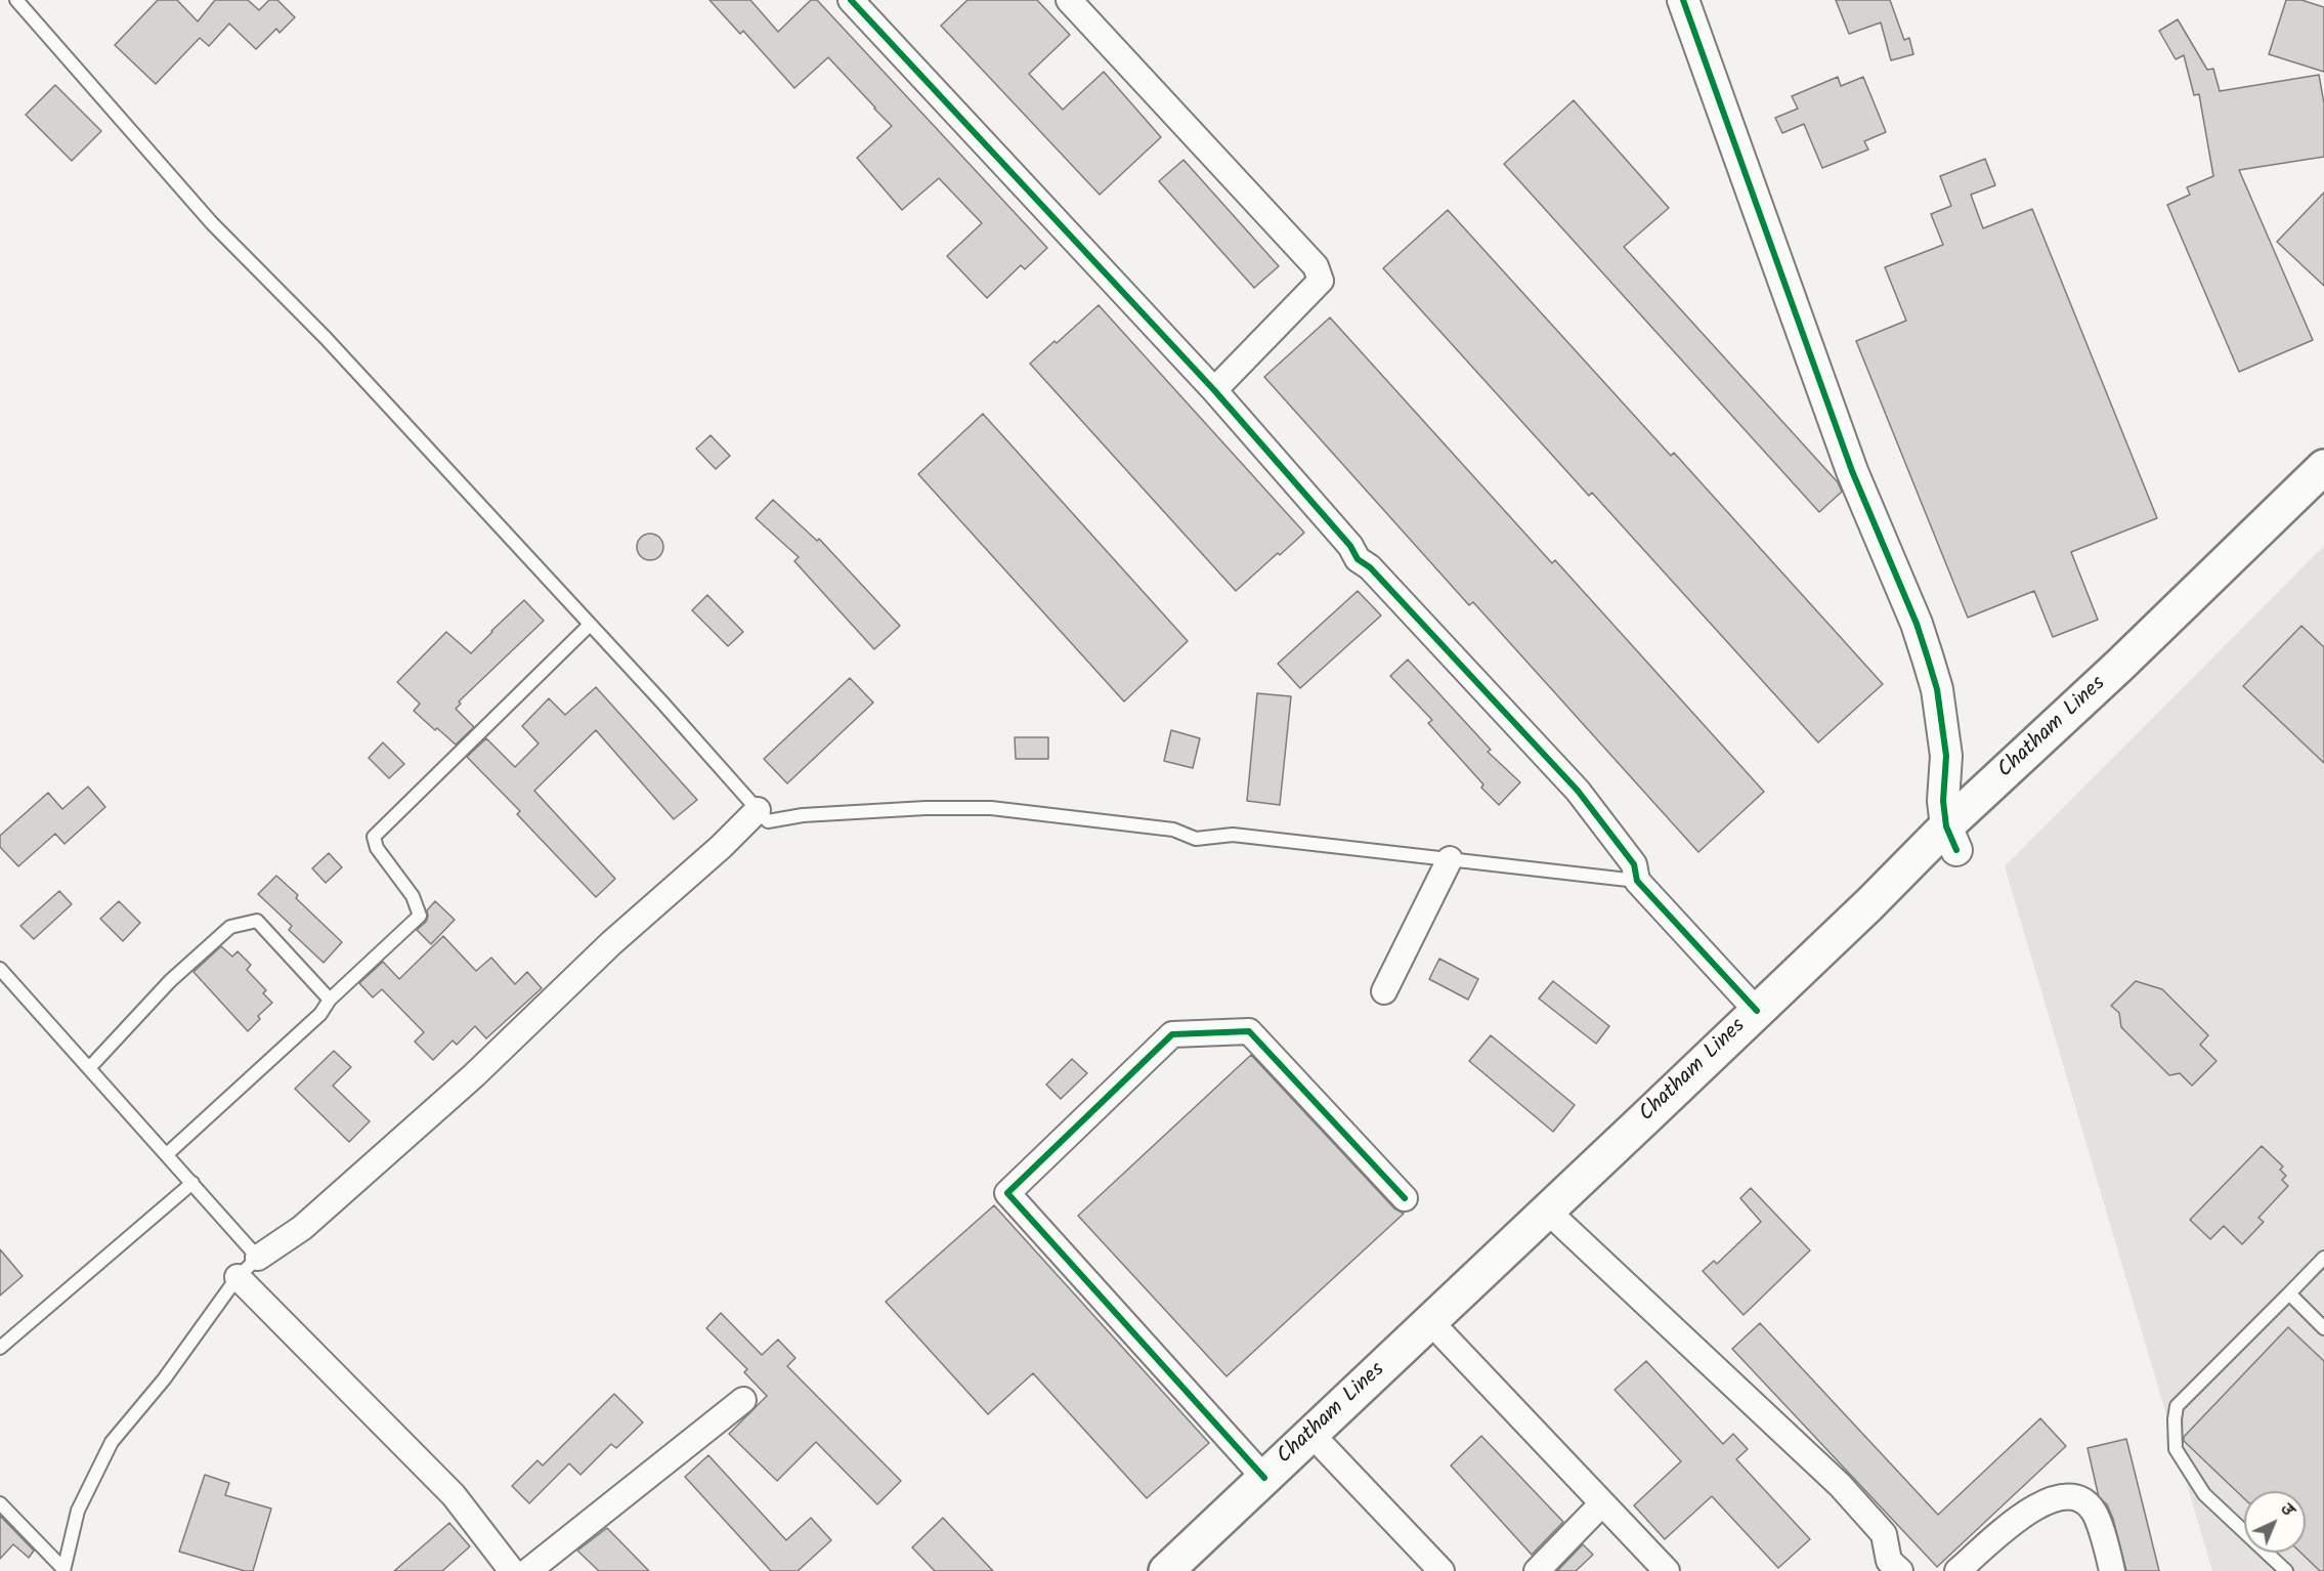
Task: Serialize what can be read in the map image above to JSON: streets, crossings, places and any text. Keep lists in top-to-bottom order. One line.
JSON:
{"streets":{"highway":["Chatham Lines"]},"north":"top right"}
